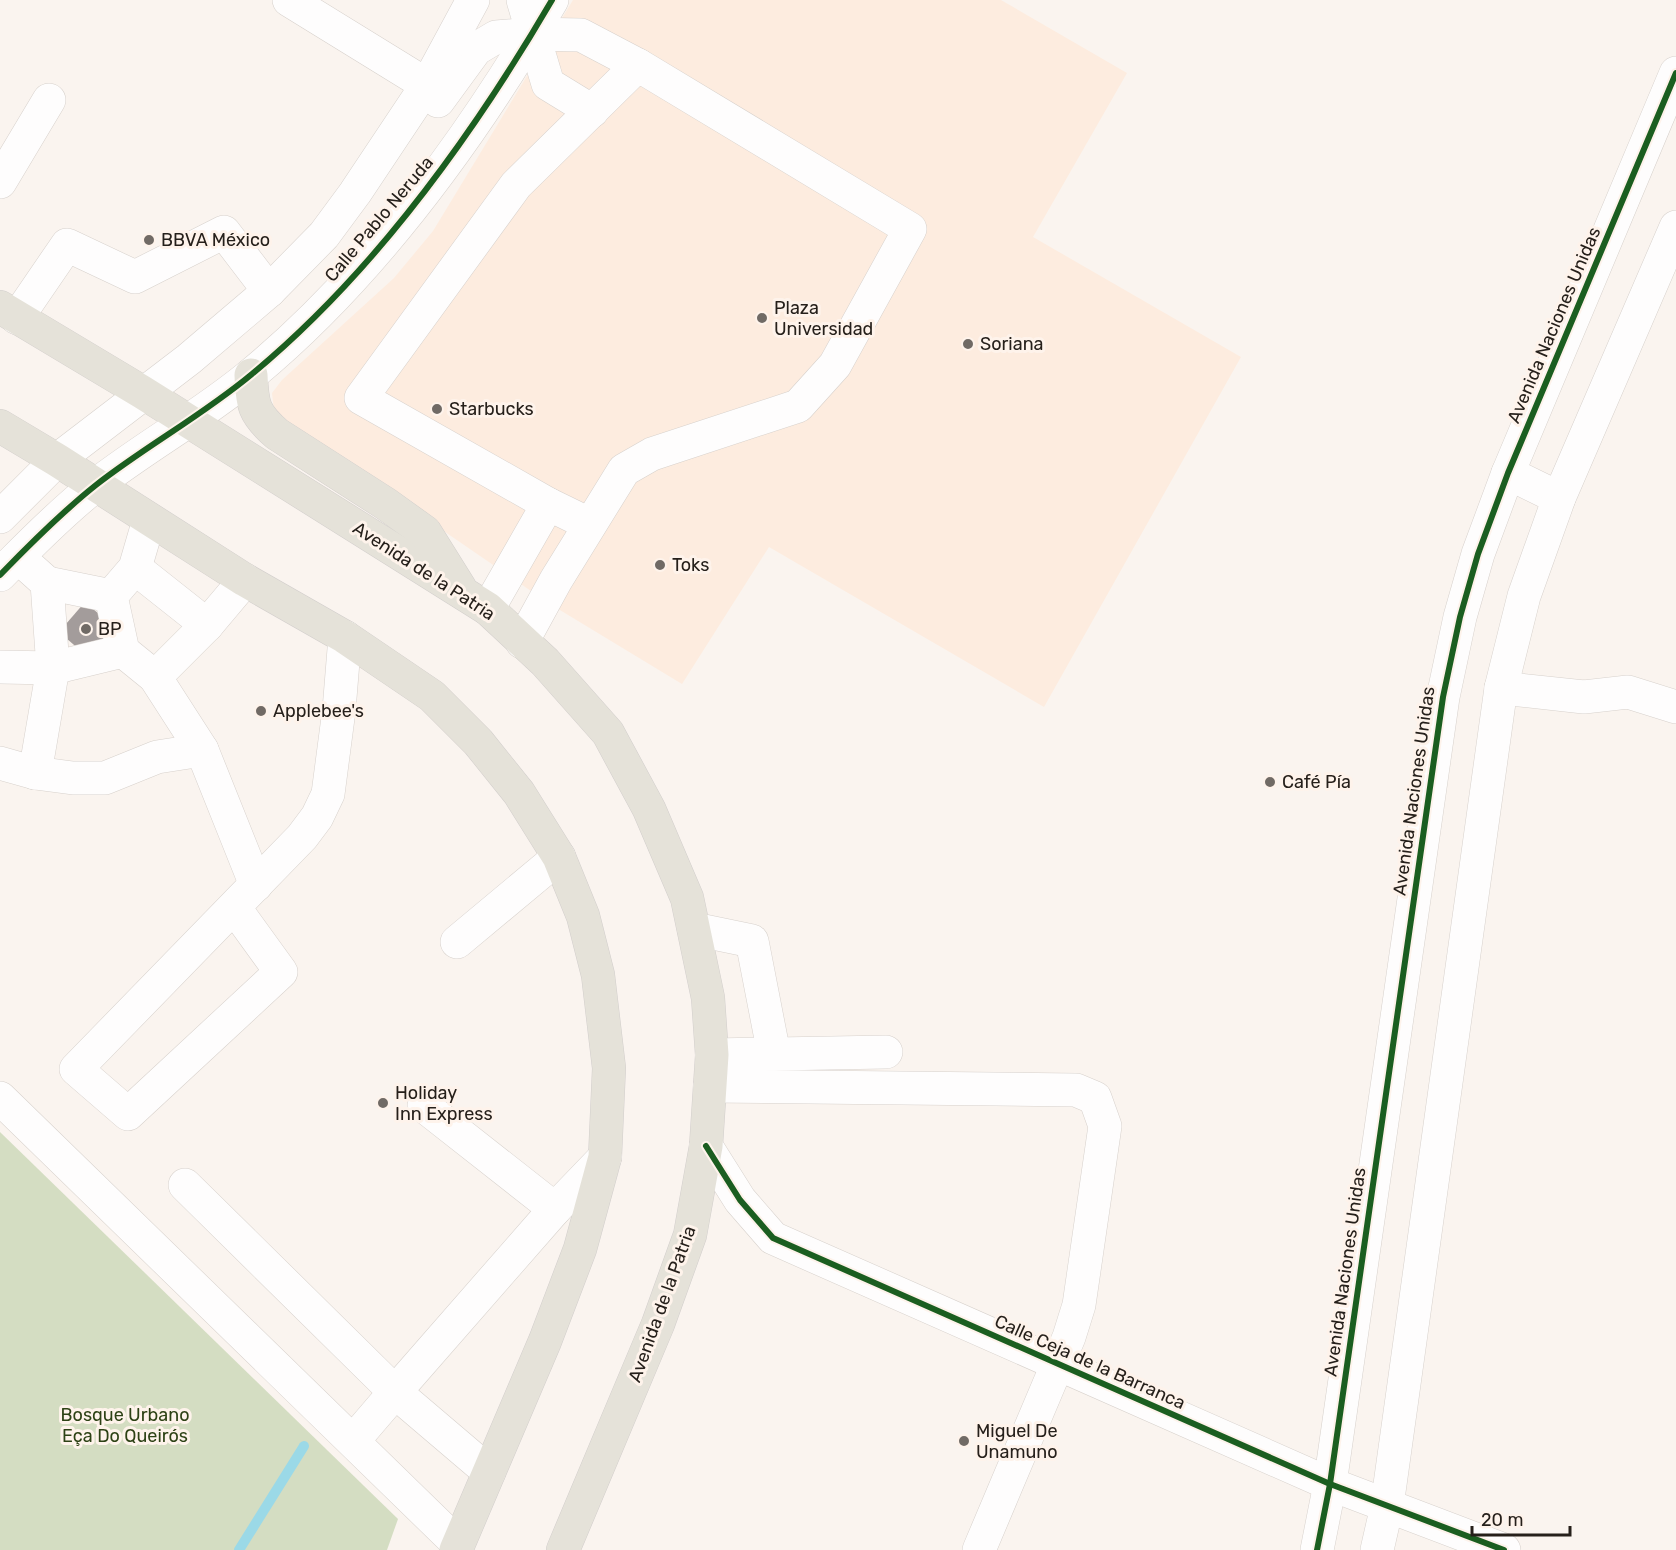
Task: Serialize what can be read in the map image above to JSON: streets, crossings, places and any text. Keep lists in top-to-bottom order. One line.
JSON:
{"streets":{"main road":["Avenida de la Patria"],"street":["Calle Pablo Neruda","Avenida Naciones Unidas","Calle Ceja de la Barranca"]},"crossings":[["Calle Pablo Neruda","Avenida de la Patria"],["Avenida Naciones Unidas","Calle Ceja de la Barranca"],["Avenida de la Patria","Calle Ceja de la Barranca"]],"parks":["Bosque Urbano Eça Do Queirós"],"places":["BBVA México","Plaza Universidad","Soriana","Starbucks","Toks","BP","Applebee's","Café Pía","Holiday Inn Express","Miguel De Unamuno"],"scale_bar":"20 m"}
